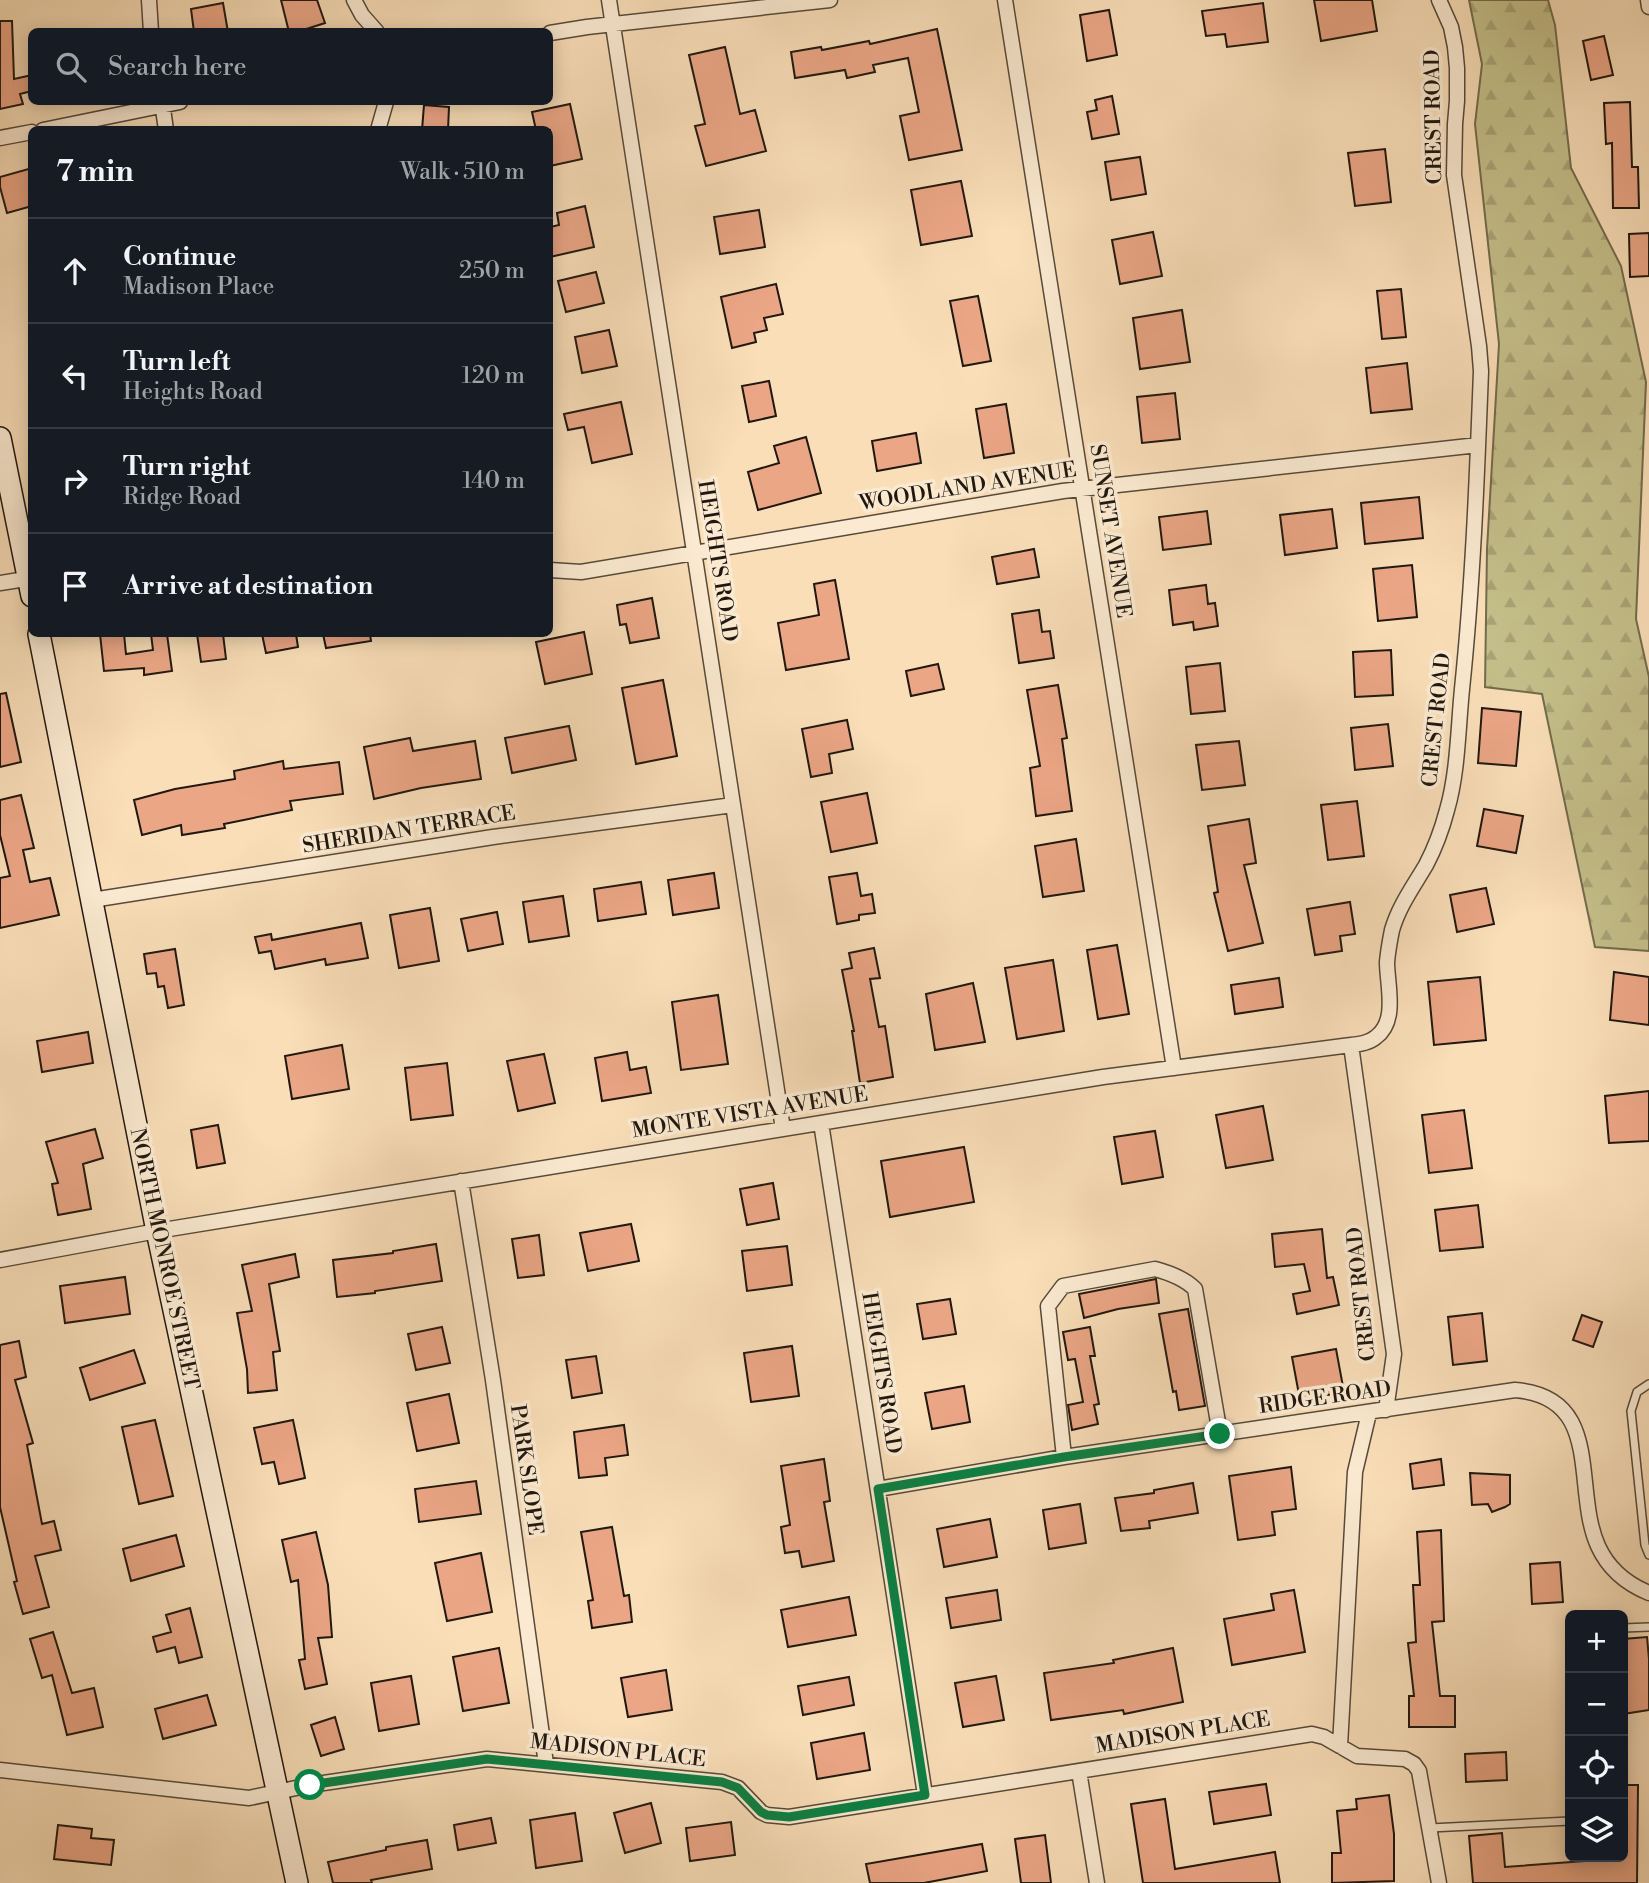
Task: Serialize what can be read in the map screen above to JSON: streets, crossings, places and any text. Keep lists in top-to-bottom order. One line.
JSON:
{"streets":{"main road":["NORTH MONROE STREET"],"street":["CREST ROAD","WOODLAND AVENUE","SUNSET AVENUE","HEIGHTS ROAD","SHERIDAN TERRACE","MONTE VISTA AVENUE","RIDGE ROAD","PARK SLOPE","MADISON PLACE"]},"crossings":[["CREST ROAD","WOODLAND AVENUE"],["CREST ROAD","MONTE VISTA AVENUE"],["CREST ROAD","RIDGE ROAD"],["WOODLAND AVENUE","SUNSET AVENUE"],["WOODLAND AVENUE","HEIGHTS ROAD"],["SUNSET AVENUE","MONTE VISTA AVENUE"],["HEIGHTS ROAD","SHERIDAN TERRACE"],["HEIGHTS ROAD","MONTE VISTA AVENUE"],["HEIGHTS ROAD","RIDGE ROAD"],["HEIGHTS ROAD","MADISON PLACE"],["SHERIDAN TERRACE","NORTH MONROE STREET"],["MONTE VISTA AVENUE","NORTH MONROE STREET"],["MONTE VISTA AVENUE","PARK SLOPE"],["NORTH MONROE STREET","MADISON PLACE"],["PARK SLOPE","MADISON PLACE"]],"page":{"search":"Search here","heading":["7 min","Walk · 510 m"],"list":[["Continue","Madison Place","250 m"],["Turn left","Heights Road","120 m"],["Turn right","Ridge Road","140 m"],"Arrive at destination"],"map_buttons":["+","−"]}}
